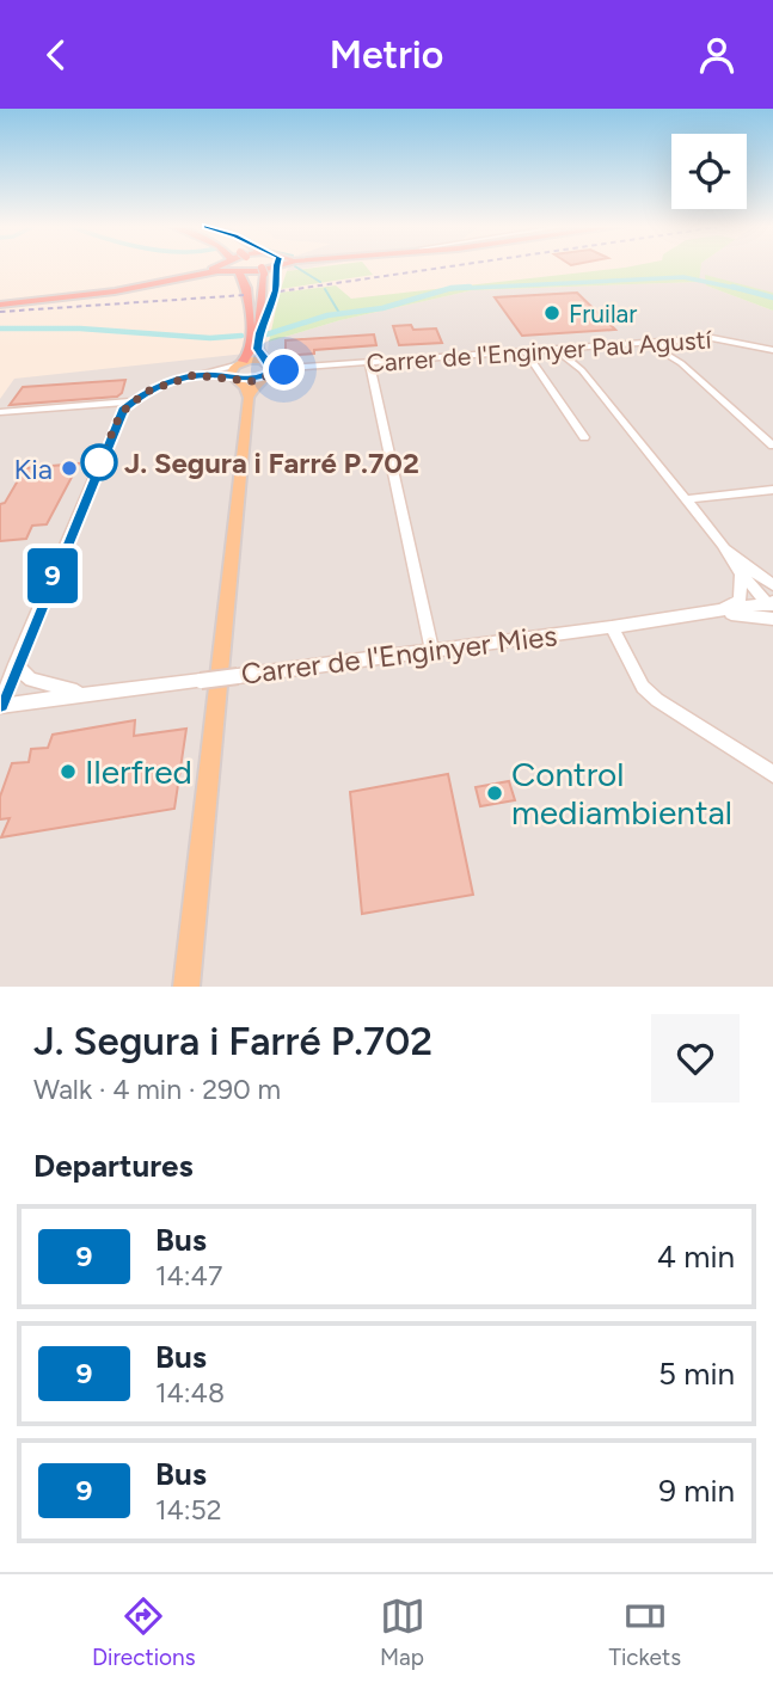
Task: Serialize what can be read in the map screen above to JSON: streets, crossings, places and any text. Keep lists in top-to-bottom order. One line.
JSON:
{"streets":{"street":["Carrer de l'Enginyer Pau Agustí","Carrer de l'Enginyer Mies"]},"places":["Fruilar","J. Segura i Farré P.702","Kia","Ilerfred","Control mediambiental"],"lines":["bus line 9"],"page":{"header":"Metrio","on_map":"9","heading":[["J. Segura i Farré P.702","Walk · 4 min · 290 m"],"Departures"],"list":[{"mark":"9","name":"Bus","note":"14:47","value":"4 min"},{"mark":"9","name":"Bus","note":"14:48","value":"5 min"},{"mark":"9","name":"Bus","note":"14:52","value":"9 min"}],"tabs":["Directions","Map","Tickets"]}}
